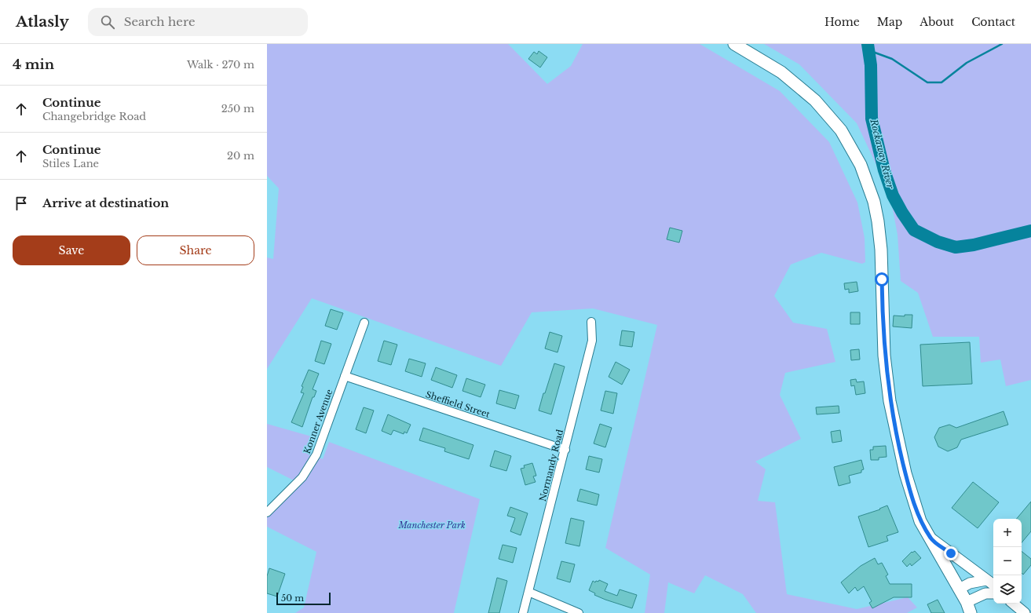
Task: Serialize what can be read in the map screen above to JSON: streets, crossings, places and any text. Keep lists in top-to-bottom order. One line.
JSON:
{"streets":{"street":["Sheffield Street","Konner Avenue","Normandy Road"]},"crossings":[["Sheffield Street","Konner Avenue"],["Sheffield Street","Normandy Road"]],"water":["Rockaway River"],"parks":["Manchester Park"],"scale_bar":"50 m","page":{"header":"Atlasly","search":"Search here","nav":["Home","Map","About","Contact"],"heading":["4 min","Walk · 270 m"],"list":[["Continue","Changebridge Road","250 m"],["Continue","Stiles Lane","20 m"],"Arrive at destination"],"buttons":["Save","Share"],"map_buttons":["+","−"],"scale":"50 m"}}
